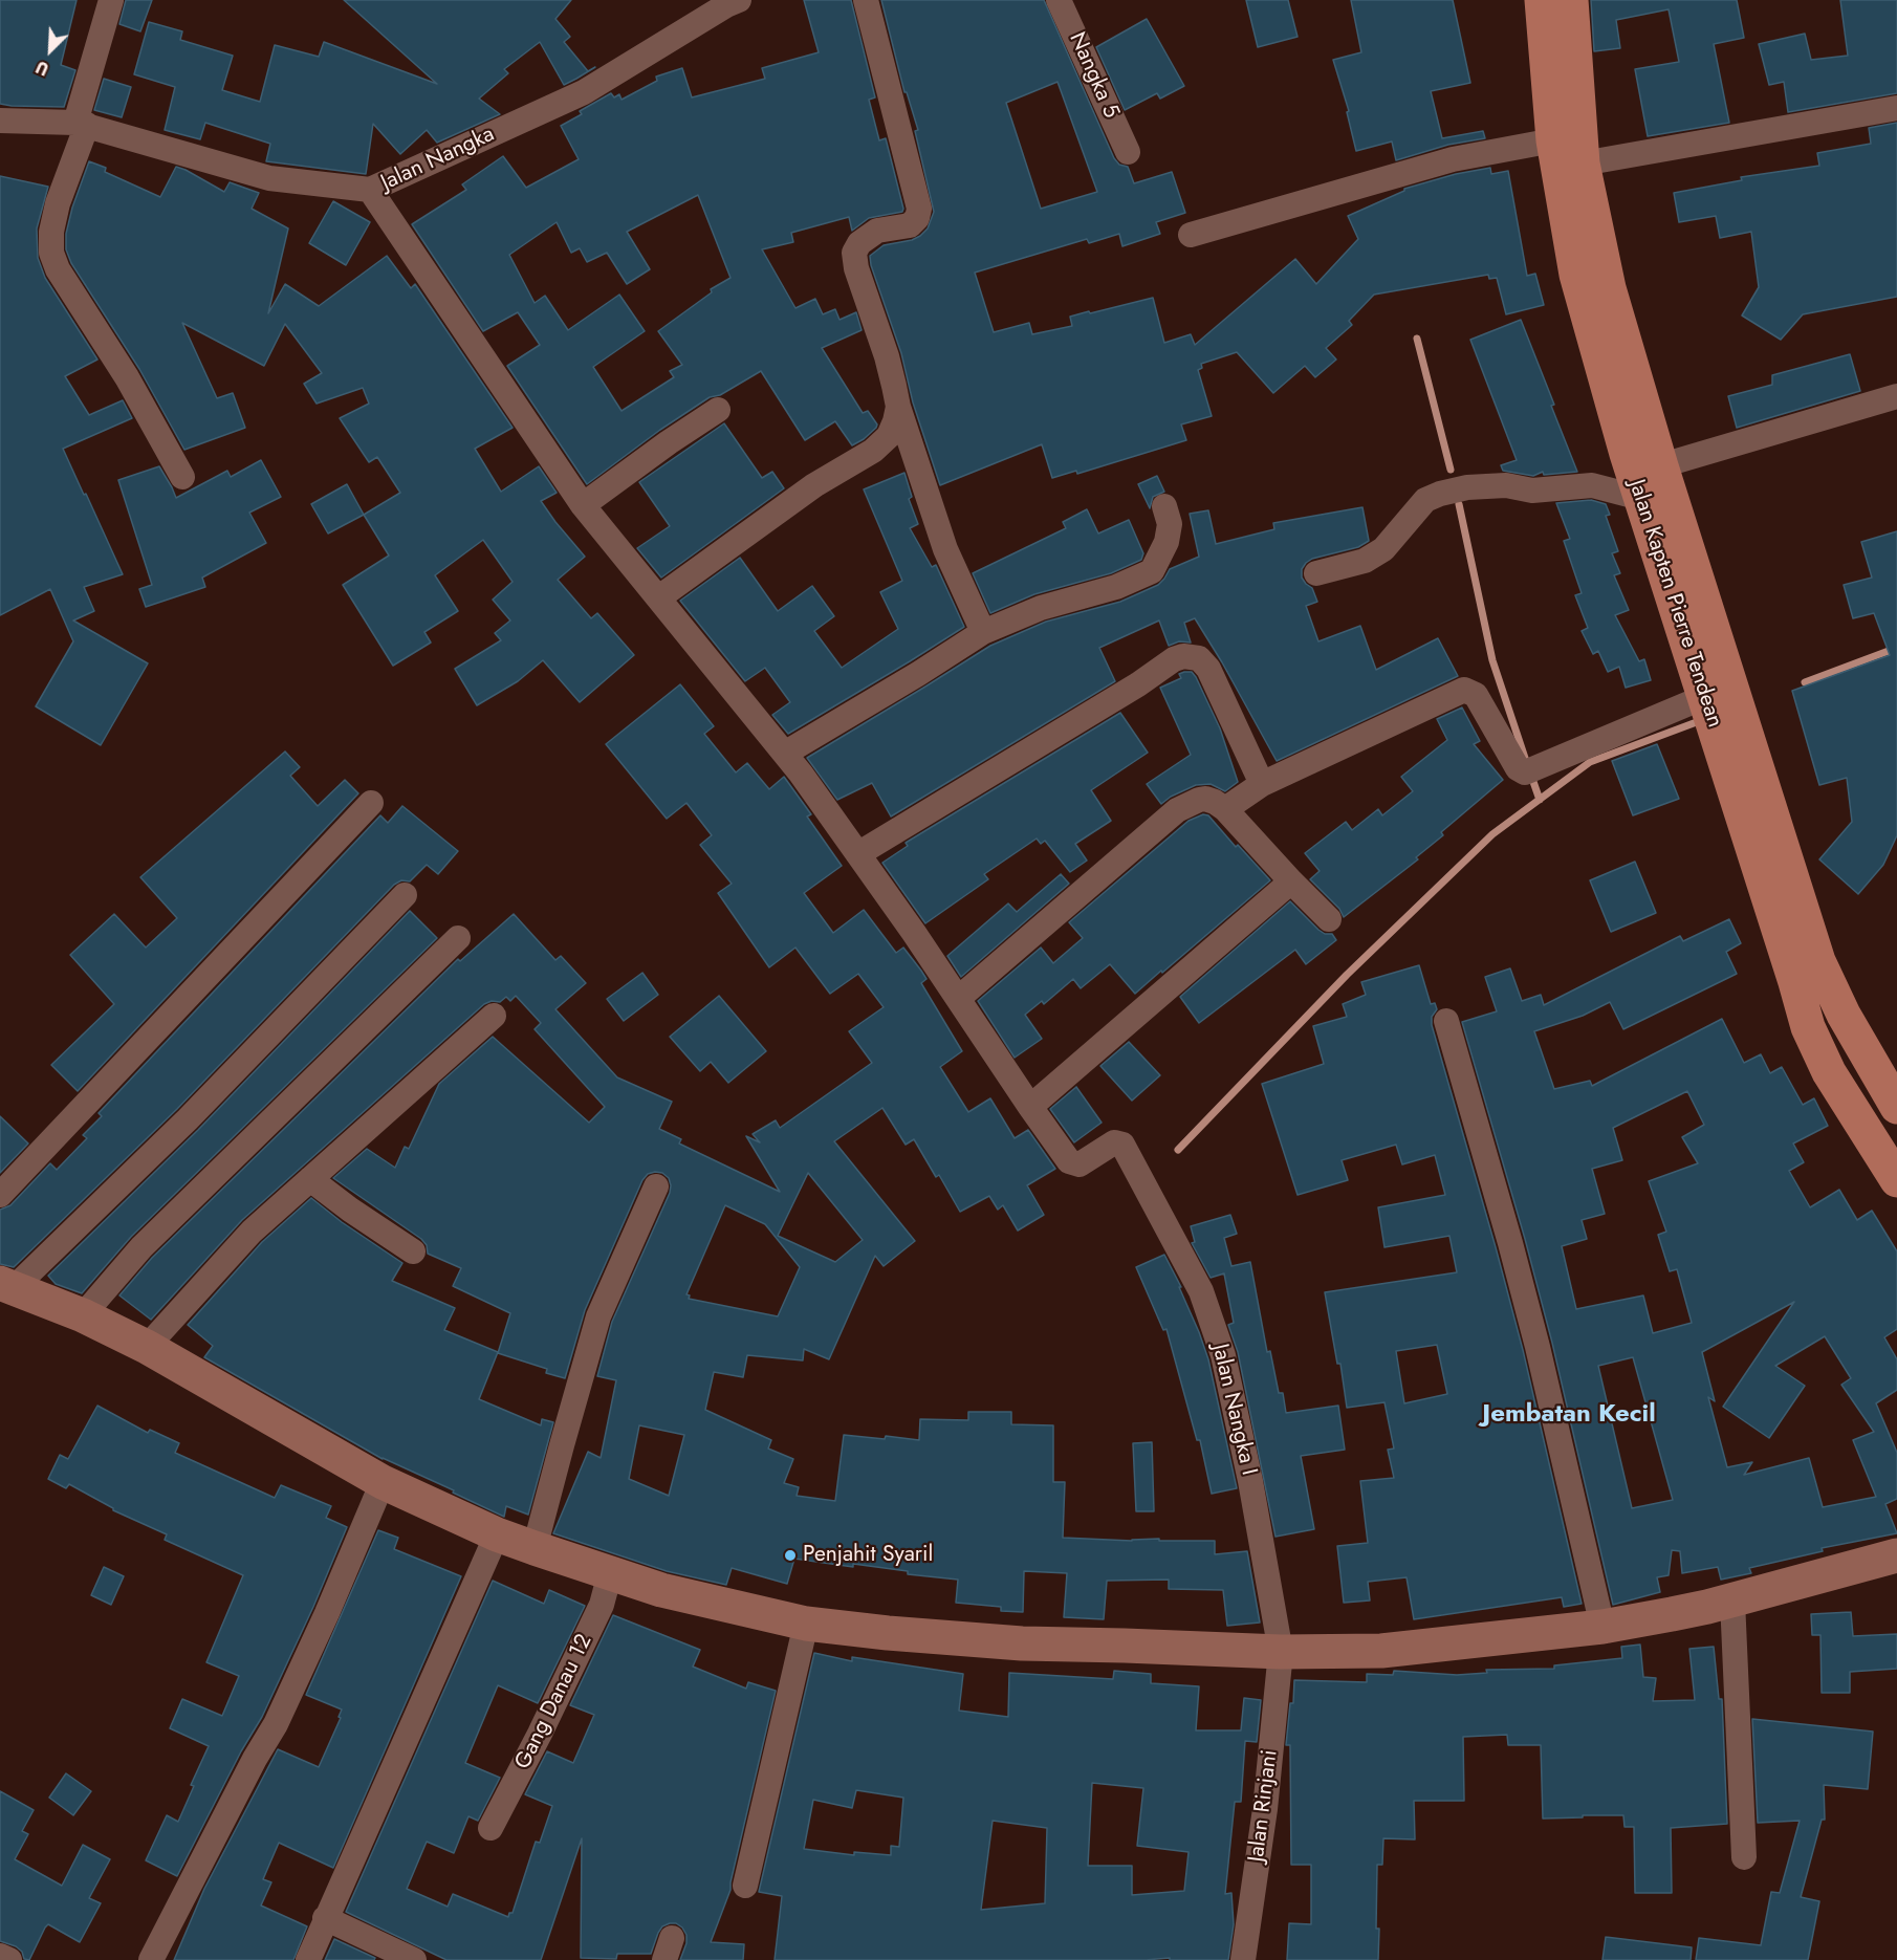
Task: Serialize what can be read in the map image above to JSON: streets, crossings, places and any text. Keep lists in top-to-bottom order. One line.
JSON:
{"streets":{"main road":["Jalan Kapten Pierre Tendean"],"street":["Nangka 5","Jalan Nangka","Jalan Nangka I","Gang Danau 12","Jalan Rinjani"]},"crossings":[["Jalan Nangka I","Jalan Rinjani"]],"districts":["Jembatan Kecil"],"places":["Penjahit Syaril"],"north":"bottom left"}
